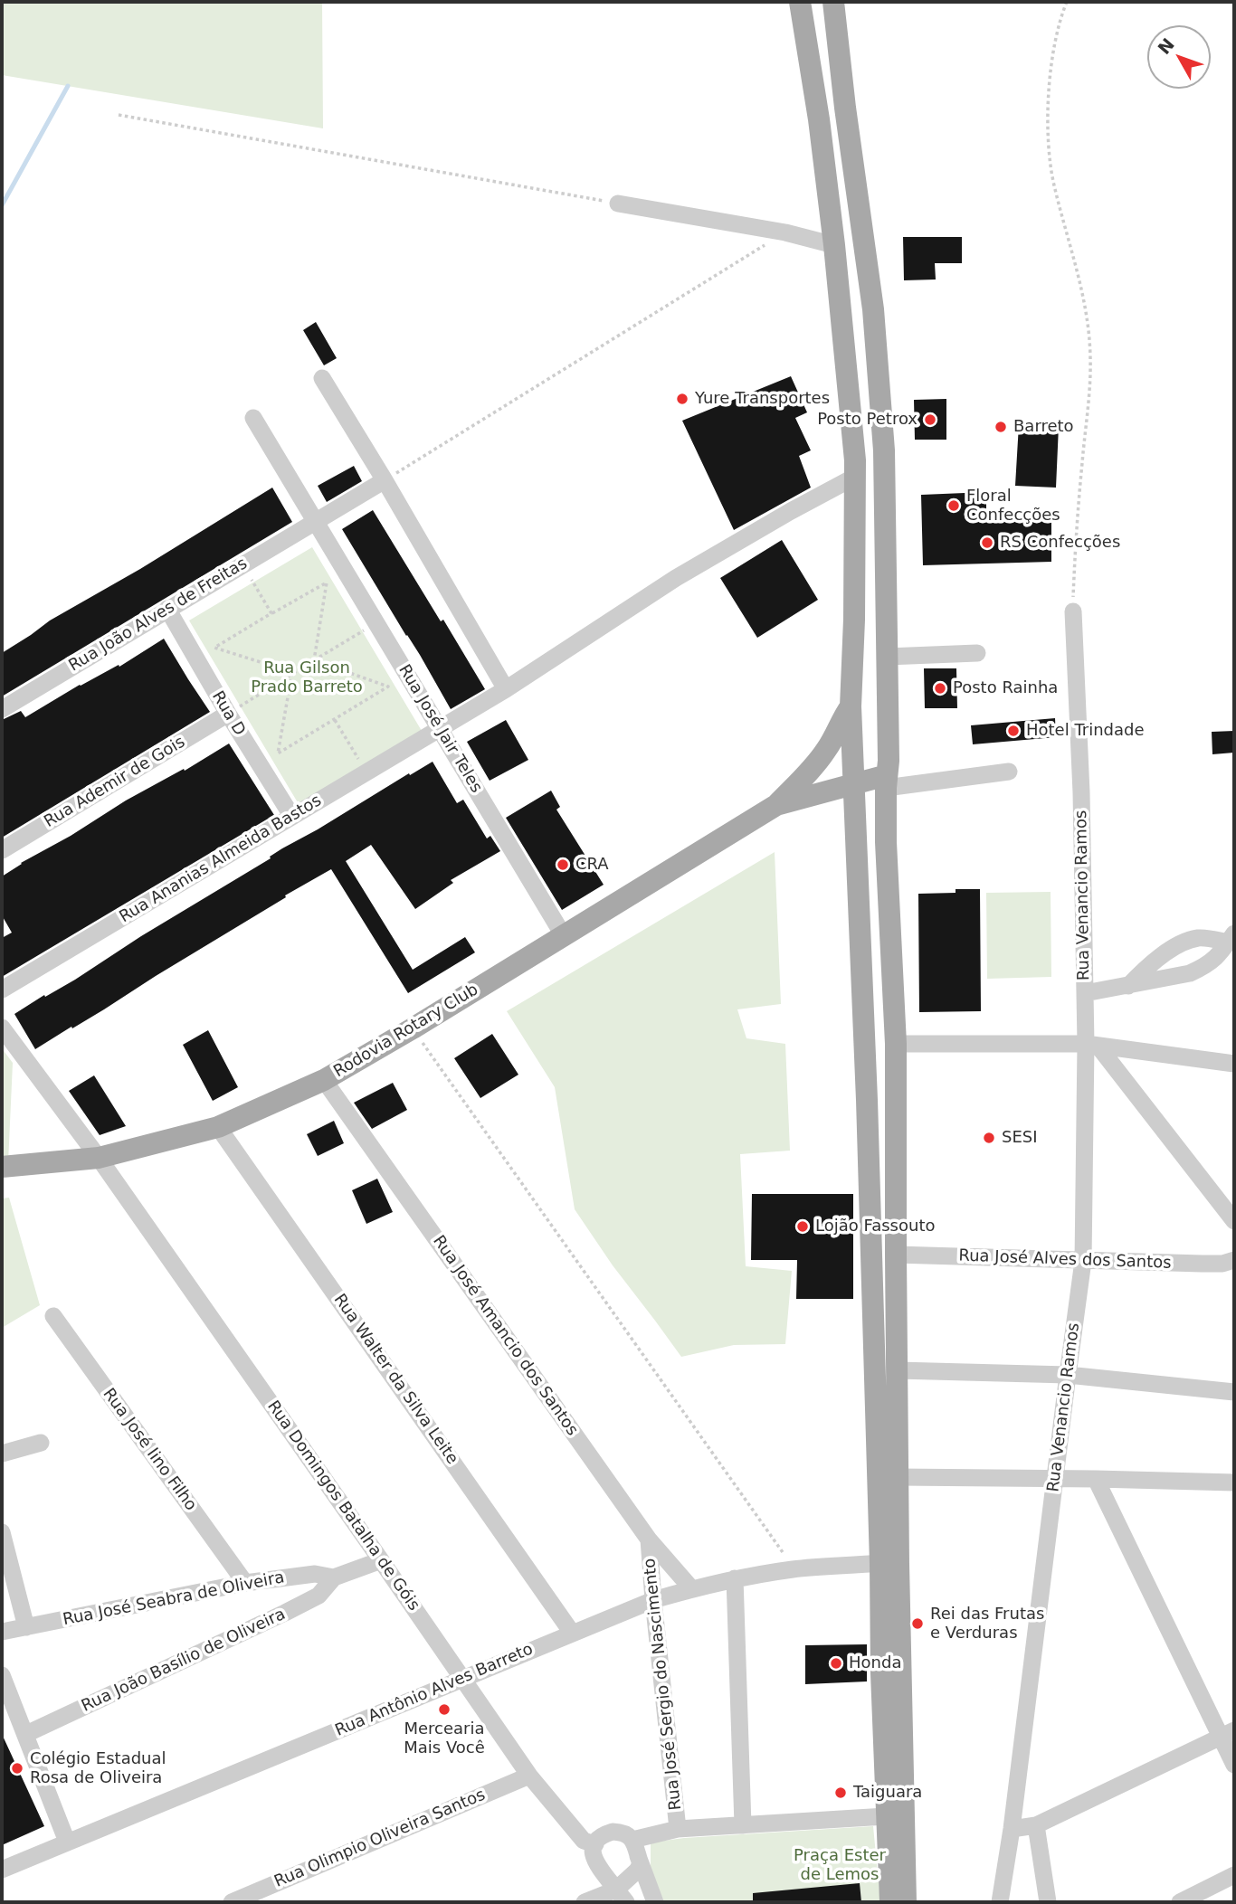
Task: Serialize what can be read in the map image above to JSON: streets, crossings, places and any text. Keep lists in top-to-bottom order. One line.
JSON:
{"streets":{"main road":["Rodovia Rotary Club"],"street":["Rua João Alves de Freitas","Rua D","Rua José Jair Teles","Rua Ademir de Gois","Rua Ananias Almeida Bastos","Rua Venancio Ramos","Rua José Alves dos Santos","Rua José Amancio dos Santos","Rua Walter da Silva Leite","Rua José lino Filho","Rua Domingos Batalha de Góis","Rua José Seabra de Oliveira","Rua João Basílio de Oliveira","Rua José Sergio do Nascimento","Rua Antônio Alves Barreto","Rua Olimpio Oliveira Santos"]},"crossings":[["Rua João Alves de Freitas","Rua D"],["Rua João Alves de Freitas","Rua José Jair Teles"],["Rua D","Rua Ademir de Gois"],["Rua D","Rua Ananias Almeida Bastos"],["Rua José Jair Teles","Rua Ananias Almeida Bastos"],["Rua José Jair Teles","Rodovia Rotary Club"],["Rua Venancio Ramos","Rua José Alves dos Santos"],["Rodovia Rotary Club","Rua José Amancio dos Santos"],["Rodovia Rotary Club","Rua Walter da Silva Leite"],["Rodovia Rotary Club","Rua Domingos Batalha de Góis"],["Rua José Amancio dos Santos","Rua José Sergio do Nascimento"],["Rua José Amancio dos Santos","Rua Antônio Alves Barreto"],["Rua Walter da Silva Leite","Rua Antônio Alves Barreto"],["Rua José lino Filho","Rua José Seabra de Oliveira"],["Rua Domingos Batalha de Góis","Rua José Seabra de Oliveira"],["Rua Domingos Batalha de Góis","Rua Antônio Alves Barreto"],["Rua Domingos Batalha de Góis","Rua Olimpio Oliveira Santos"],["Rua José Seabra de Oliveira","Rua João Basílio de Oliveira"],["Rua José Sergio do Nascimento","Rua Antônio Alves Barreto"]],"parks":["Rua Gilson Prado Barreto","Praça Ester de Lemos"],"places":["Yure Transportes","Posto Petrox","Barreto","Floral Confecções","RS Confecções","Posto Rainha","Hotel Trindade","CRA","SESI","Lojão Fassouto","Rei das Frutas e Verduras","Honda","Mercearia Mais Você","Colégio Estadual Rosa de Oliveira","Taiguara"],"north":"top left"}
